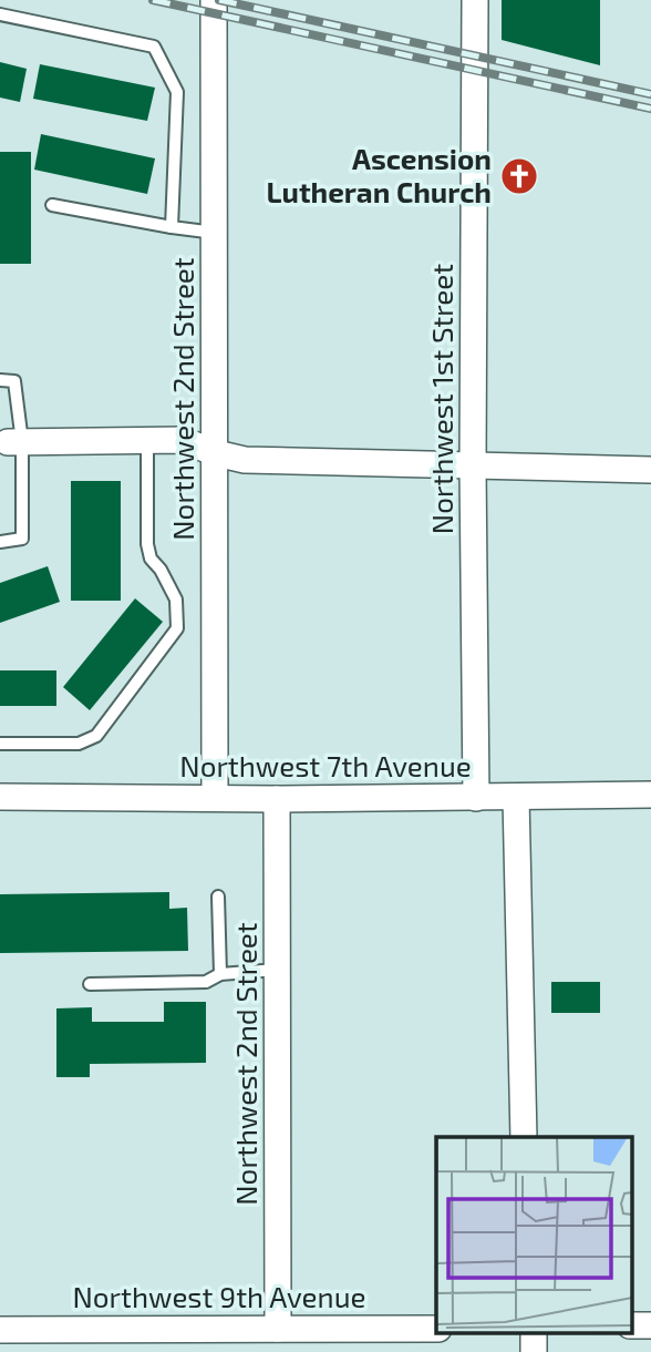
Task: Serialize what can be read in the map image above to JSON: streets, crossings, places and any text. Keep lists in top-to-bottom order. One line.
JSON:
{"streets":{"street":["Northwest 2nd Street","Northwest 1st Street","Northwest 7th Avenue","Northwest 9th Avenue"]},"crossings":[["Northwest 2nd Street","Northwest 7th Avenue"],["Northwest 2nd Street","Northwest 9th Avenue"],["Northwest 1st Street","Northwest 7th Avenue"]],"places":{"church":["Ascension Lutheran Church"]}}
